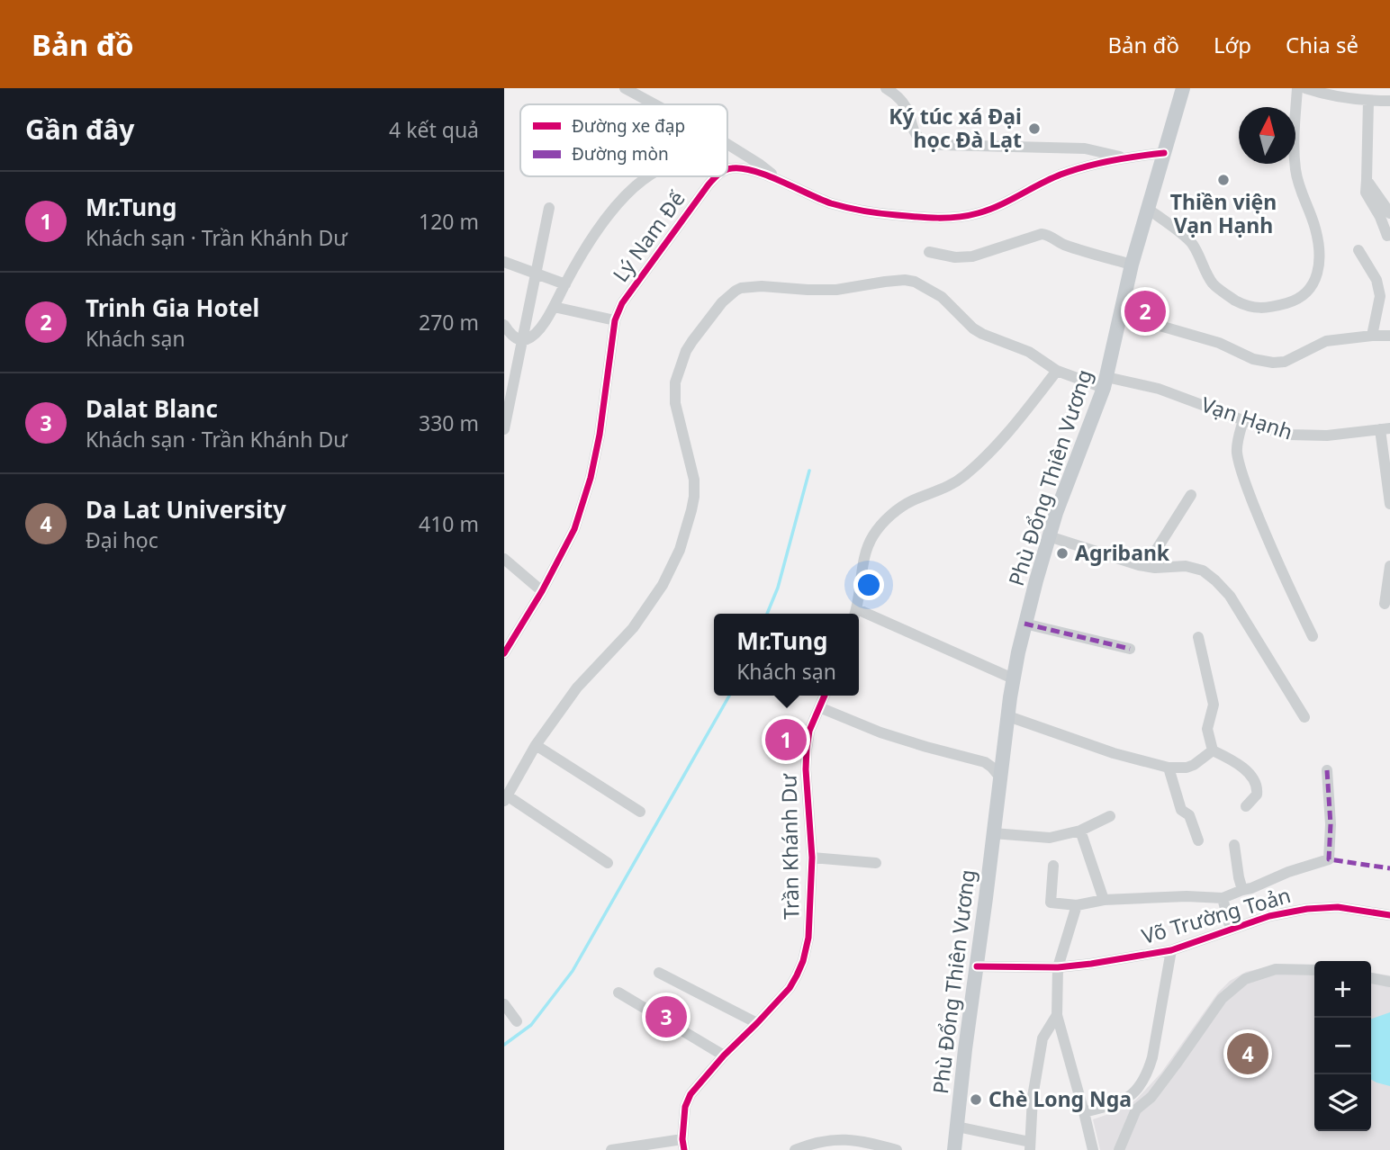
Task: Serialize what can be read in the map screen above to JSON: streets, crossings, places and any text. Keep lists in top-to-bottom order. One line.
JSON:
{"streets":{"main road":["Phù Đổng Thiên Vương"],"street":["Lý Nam Đế","Vạn Hạnh","Trần Khánh Dư","Võ Trường Toản"]},"crossings":[["Vạn Hạnh","Phù Đổng Thiên Vương"],["Phù Đổng Thiên Vương","Võ Trường Toản"]],"places":["Ký túc xá Đại học Đà Lạt","Thiền viện Vạn Hạnh","Agribank","Chè Long Nga"],"legend":["Đường xe đạp","Đường mòn"],"north":"top","page":{"header":"Bản đồ","nav":["Bản đồ","Lớp","Chia sẻ"],"heading":["Gần đây","4 kết quả"],"list":[{"mark":"1","name":"Mr.Tung","note":"Khách sạn · Trần Khánh Dư","value":"120 m"},{"mark":"2","name":"Trinh Gia Hotel","note":"Khách sạn","value":"270 m"},{"mark":"3","name":"Dalat Blanc","note":"Khách sạn · Trần Khánh Dư","value":"330 m"},{"mark":"4","name":"Da Lat University","note":"Đại học","value":"410 m"}],"pins":["2","1","3","4"],"popup":["Mr.Tung","Khách sạn"],"map_buttons":["+","−"]}}
